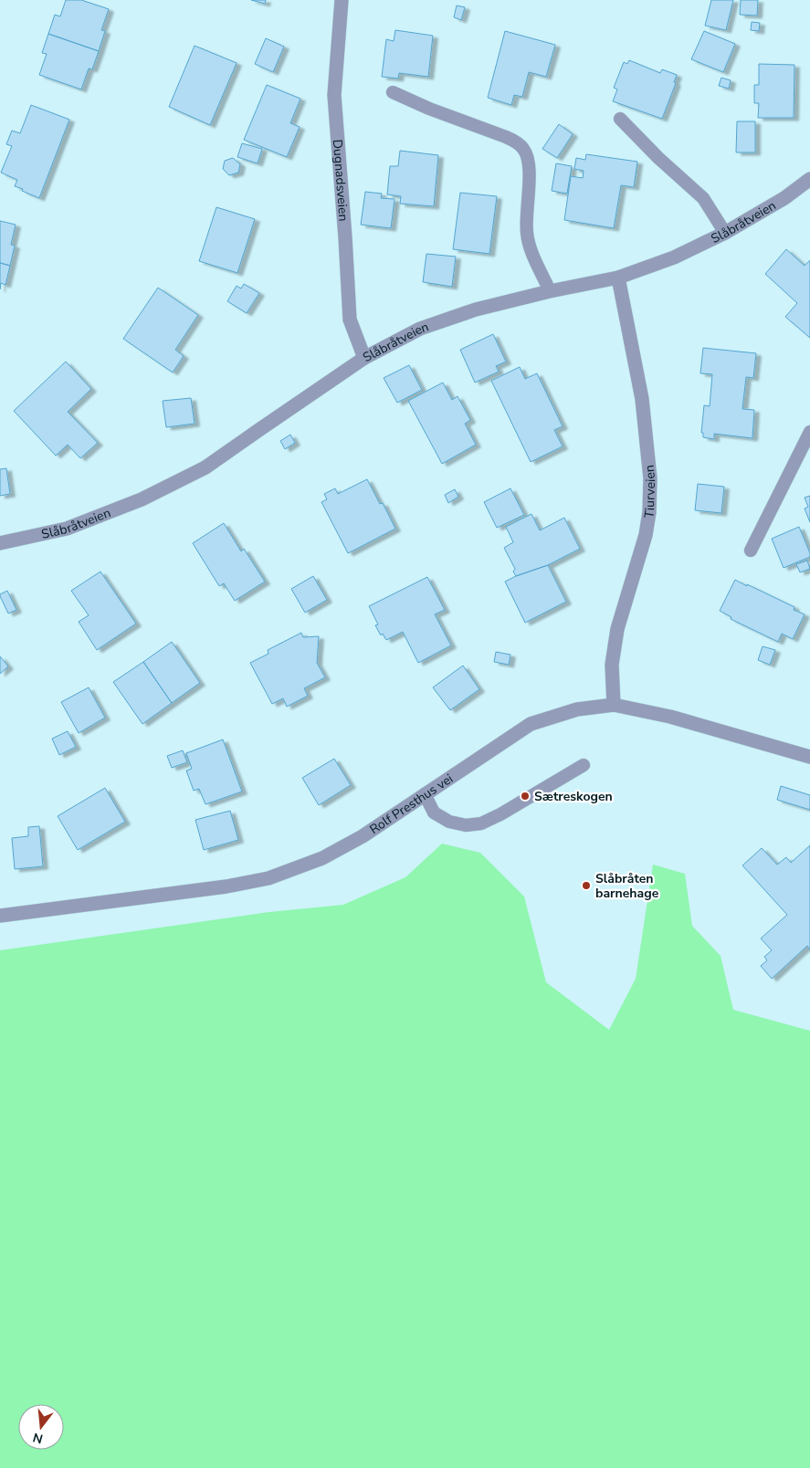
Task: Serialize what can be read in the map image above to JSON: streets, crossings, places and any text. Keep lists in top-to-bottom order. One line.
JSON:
{"streets":{"street":["Dugnadsveien","Slåbråtveien","Tiurveien","Rolf Presthus vei"]},"crossings":[["Dugnadsveien","Slåbråtveien"],["Slåbråtveien","Tiurveien"],["Tiurveien","Rolf Presthus vei"]],"places":["Sætreskogen","Slåbråten barnehage"],"north":"bottom"}
